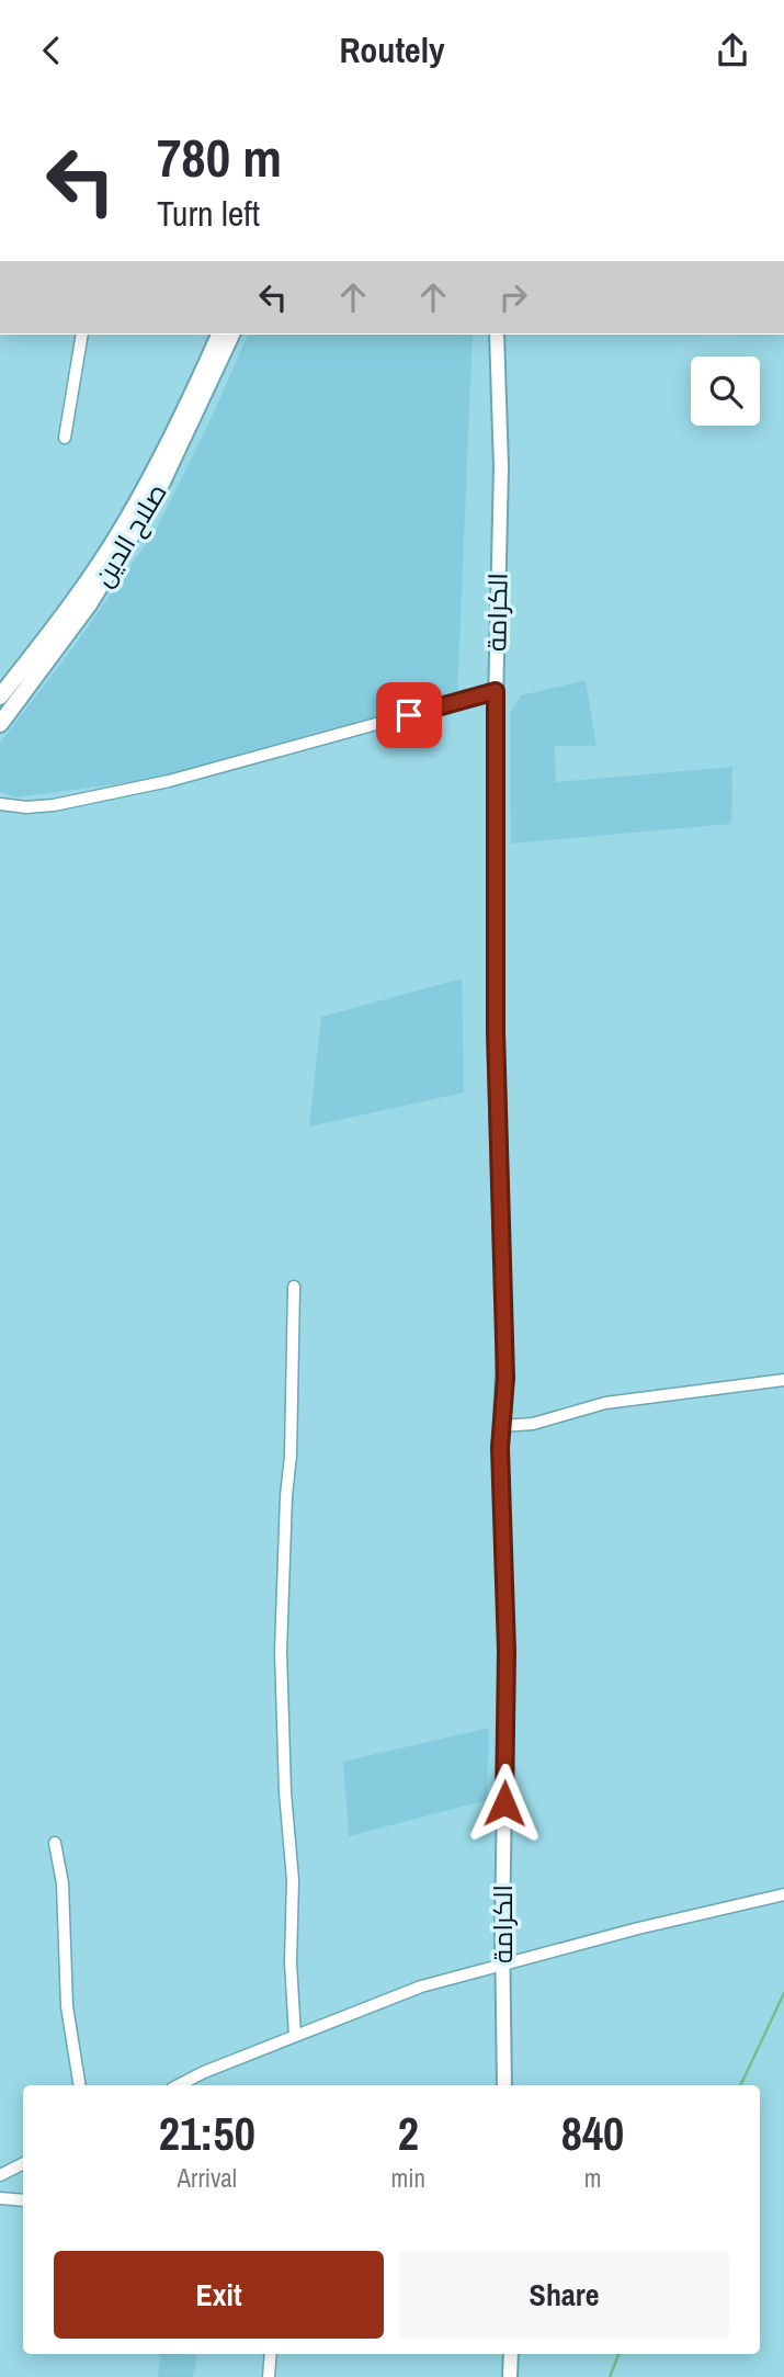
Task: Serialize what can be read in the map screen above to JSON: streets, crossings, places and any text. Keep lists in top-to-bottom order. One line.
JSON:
{"streets":{"highway":["صلاح الدين"],"main road":["الكرامة"]},"page":{"header":"Routely","turn":["780 m","Turn left"],"eta":["21:50","Arrival","2","min","840","m"],"buttons":["Exit","Share"]}}
